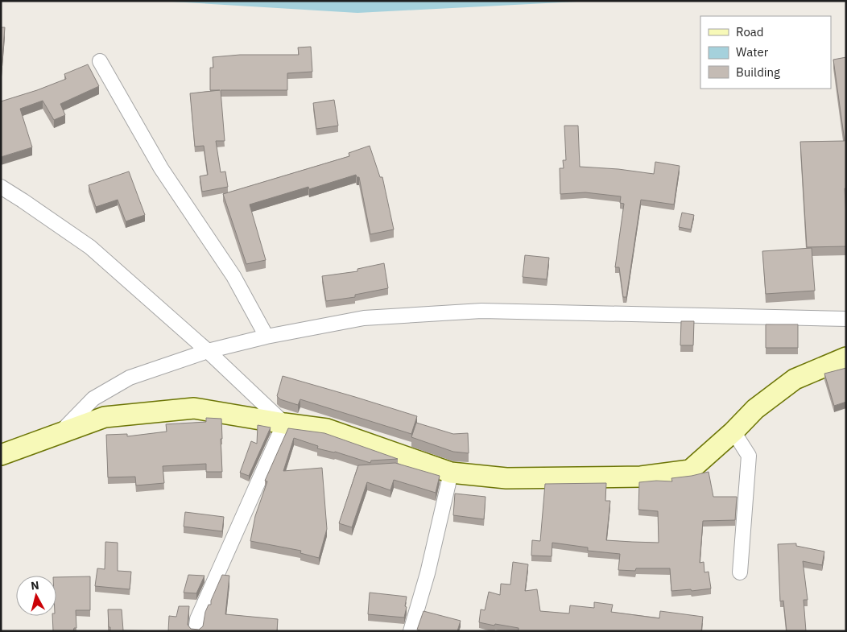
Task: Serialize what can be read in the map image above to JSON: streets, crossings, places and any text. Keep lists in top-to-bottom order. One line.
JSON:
{"legend":["Road","Water","Building"],"north":"top"}
